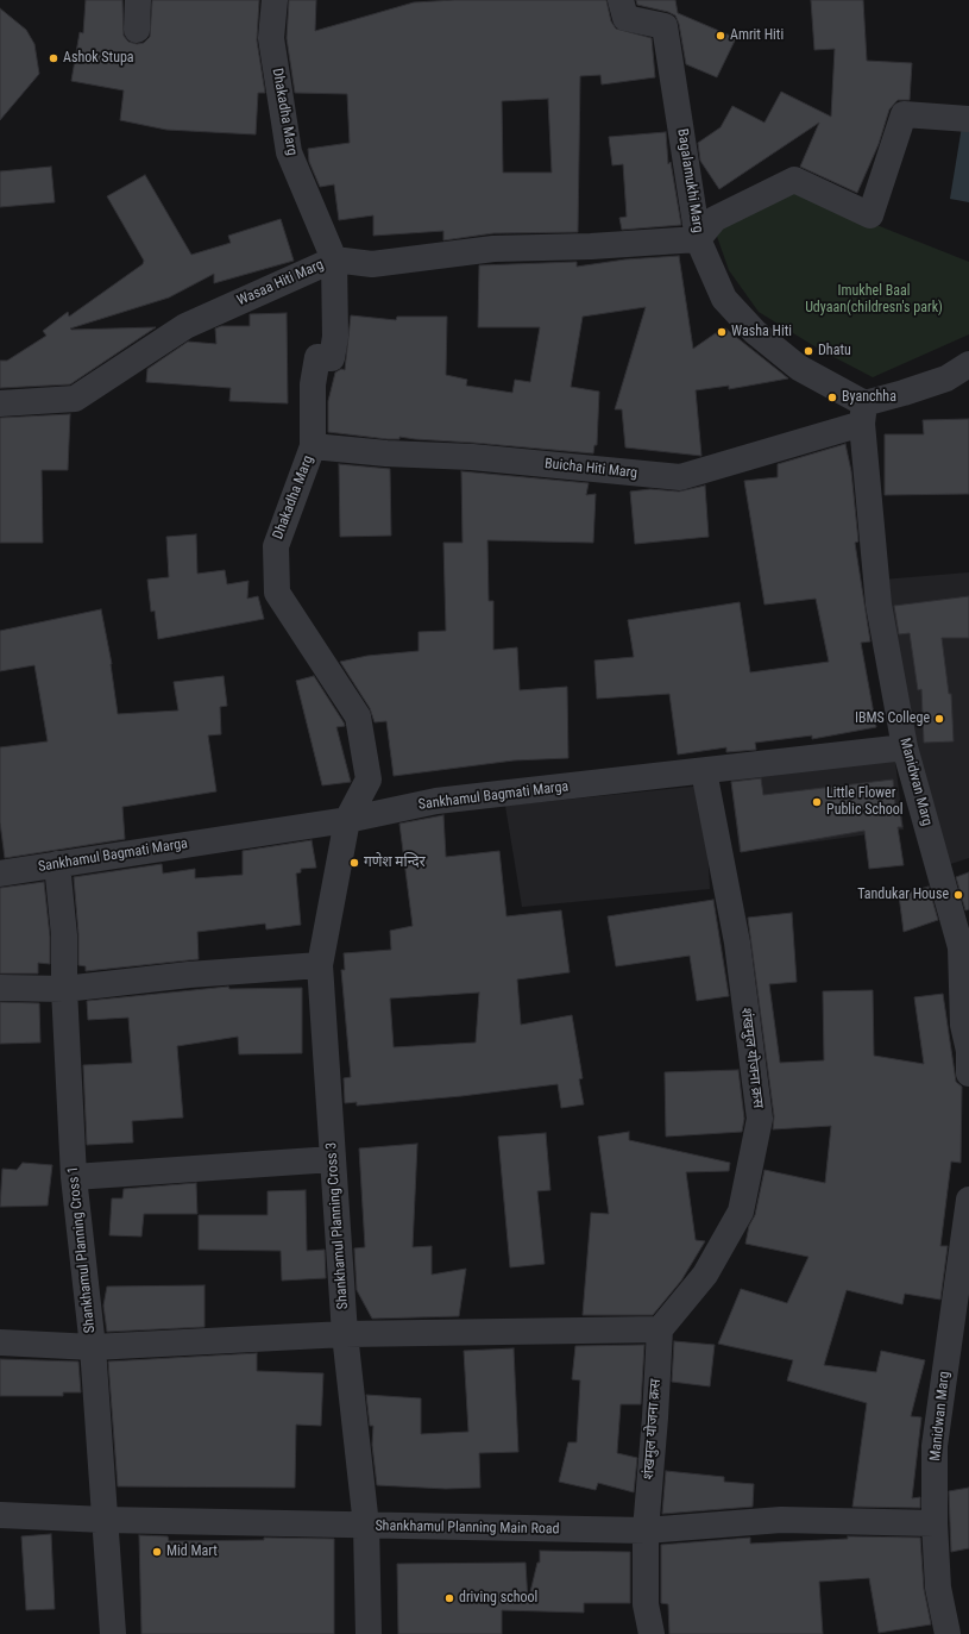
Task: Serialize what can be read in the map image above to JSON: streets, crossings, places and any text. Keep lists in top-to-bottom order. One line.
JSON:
{"streets":{"street":["Dhakadha Marg","Bagalamukhi Marg","Wasaa Hiti Marg","Buicha Hiti Marg","Manidwan Marg","Sankhamul Bagmati Marga","शंखमुल योजना क्रस","Shankhamul Planning Cross 3","Shankhamul Planning Cross 1","Shankhamul Planning Main Road"]},"crossings":[["Dhakadha Marg","Wasaa Hiti Marg"],["Dhakadha Marg","Buicha Hiti Marg"],["Dhakadha Marg","Sankhamul Bagmati Marga"],["Dhakadha Marg","Shankhamul Planning Cross 3"],["Bagalamukhi Marg","Wasaa Hiti Marg"],["Bagalamukhi Marg","Buicha Hiti Marg"],["Bagalamukhi Marg","Manidwan Marg"],["Buicha Hiti Marg","Manidwan Marg"],["Manidwan Marg","Sankhamul Bagmati Marga"],["Manidwan Marg","Shankhamul Planning Main Road"],["Sankhamul Bagmati Marga","शंखमुल योजना क्रस"],["Sankhamul Bagmati Marga","Shankhamul Planning Cross 3"],["Sankhamul Bagmati Marga","Shankhamul Planning Cross 1"],["शंखमुल योजना क्रस","Shankhamul Planning Main Road"],["Shankhamul Planning Cross 3","Shankhamul Planning Main Road"],["Shankhamul Planning Cross 1","Shankhamul Planning Main Road"]],"parks":["Imukhel Baal Udyaan(childresn's park)"],"places":["Amrit Hiti","Ashok Stupa","Washa Hiti","Dhatu","Byanchha","IBMS College","Little Flower Public School","गणेश मन्दिर","Tandukar House","Mid Mart","driving school"]}
